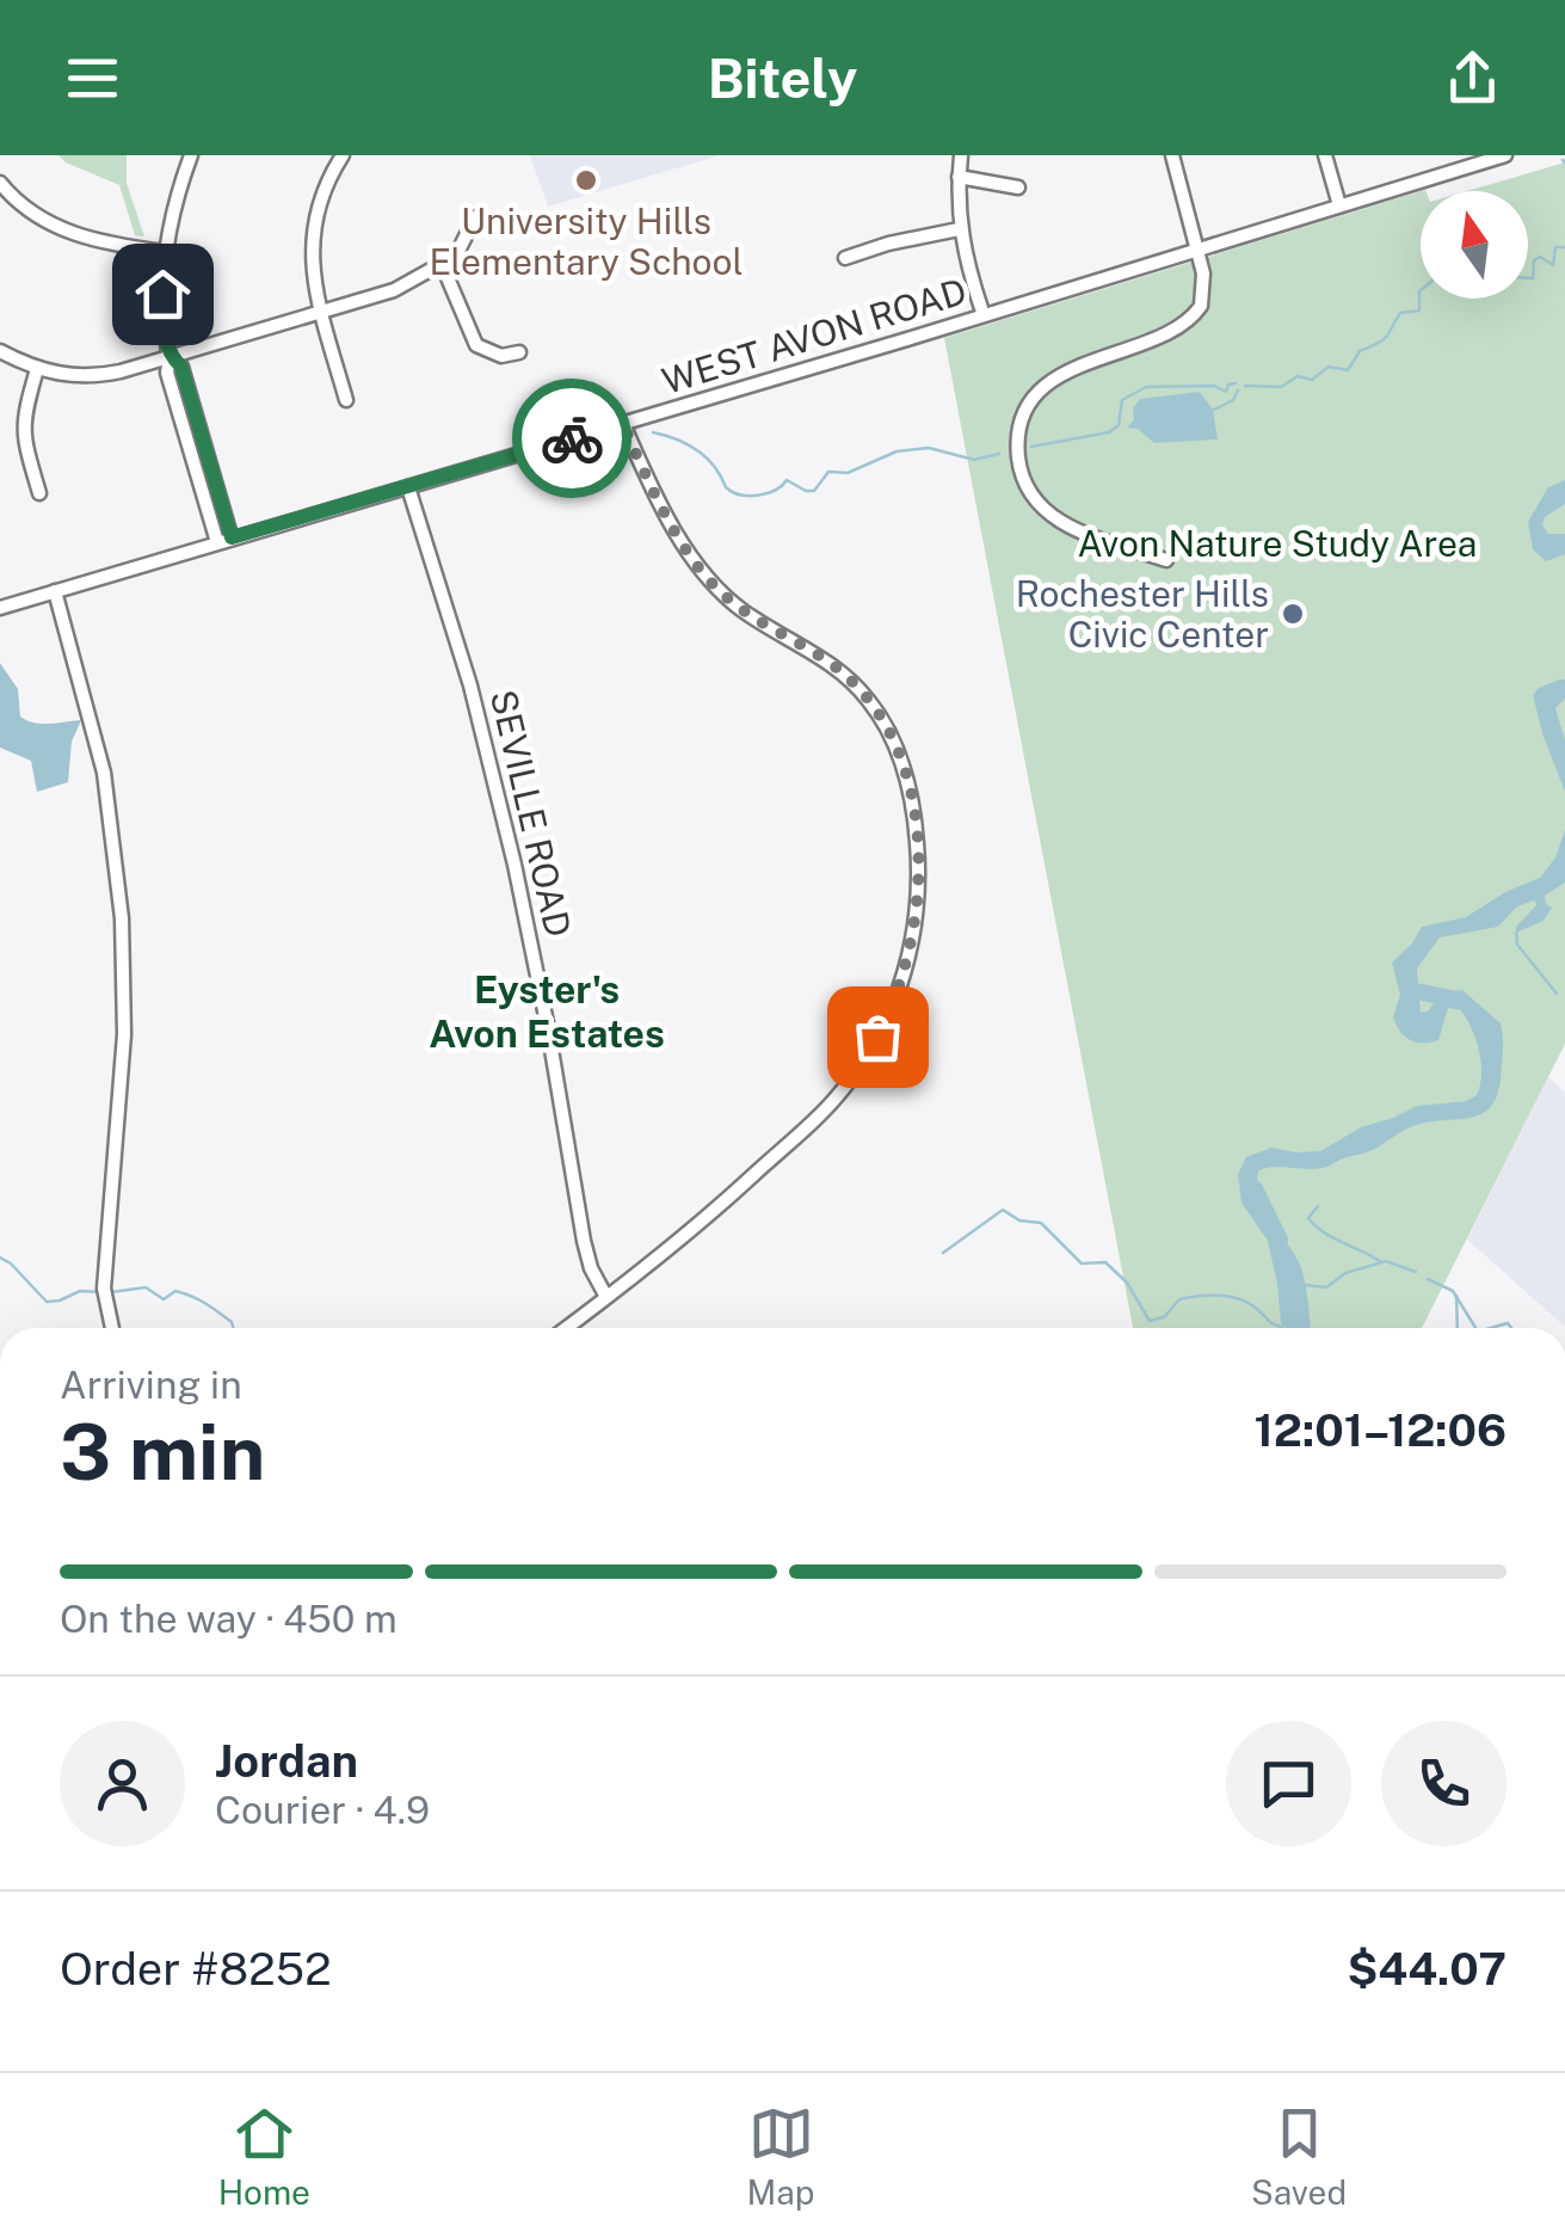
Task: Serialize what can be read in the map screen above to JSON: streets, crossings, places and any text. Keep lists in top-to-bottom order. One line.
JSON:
{"streets":{"street":["WEST AVON ROAD","SEVILLE ROAD"]},"crossings":[["WEST AVON ROAD","SEVILLE ROAD"]],"districts":["Eyster's Avon Estates"],"parks":["Avon Nature Study Area"],"places":["University Hills Elementary School","Rochester Hills Civic Center"],"north":"top","page":{"header":"Bitely","heading":["3 min","Arriving in","12:01–12:06"],"panel":["Jordan","Courier · 4.9","Order #8252","$44.07"],"bar":"On the way · 450 m","tabs":["Home","Map","Saved"]}}
